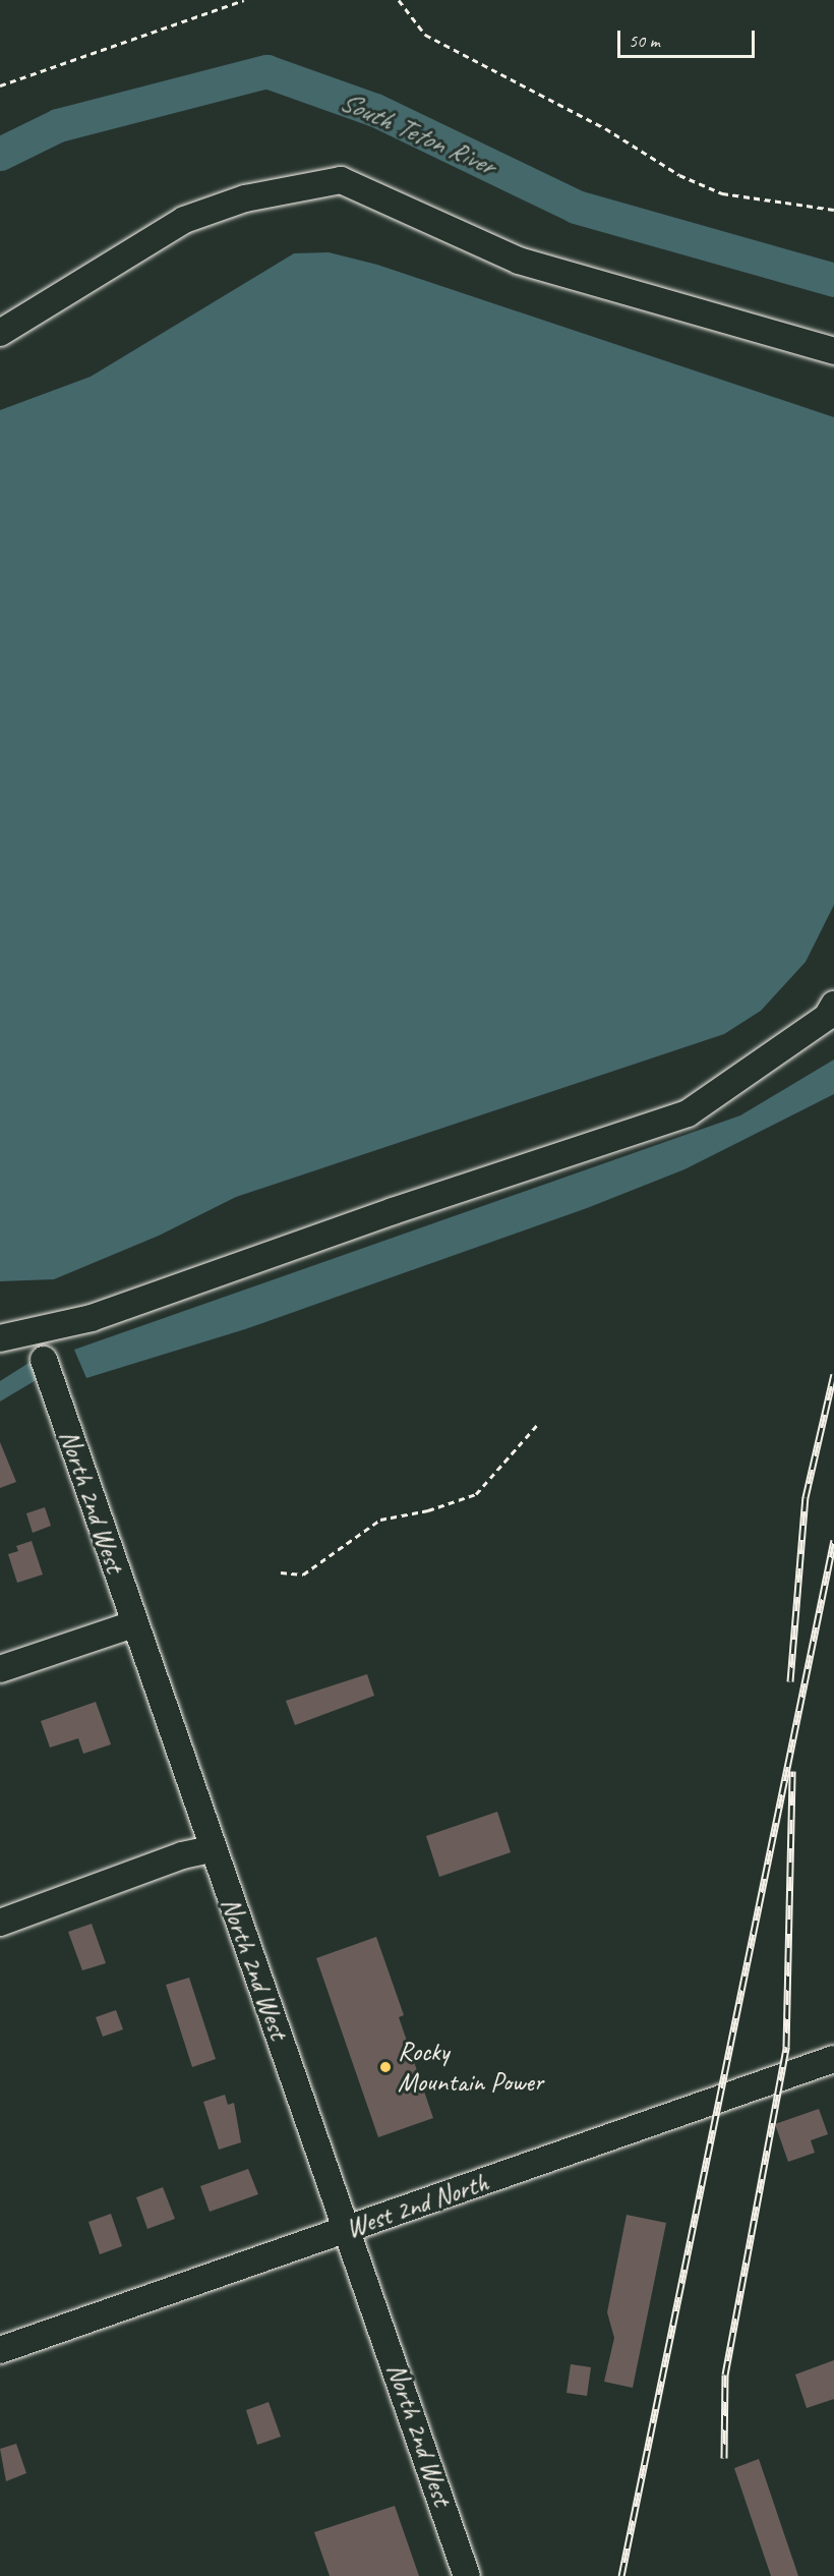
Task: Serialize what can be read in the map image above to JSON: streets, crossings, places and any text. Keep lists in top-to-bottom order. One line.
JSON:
{"streets":{"street":["North 2nd West","West 2nd North"]},"crossings":[["North 2nd West","West 2nd North"]],"water":["South Teton River"],"places":["Rocky Mountain Power"],"scale_bar":"50 m"}
